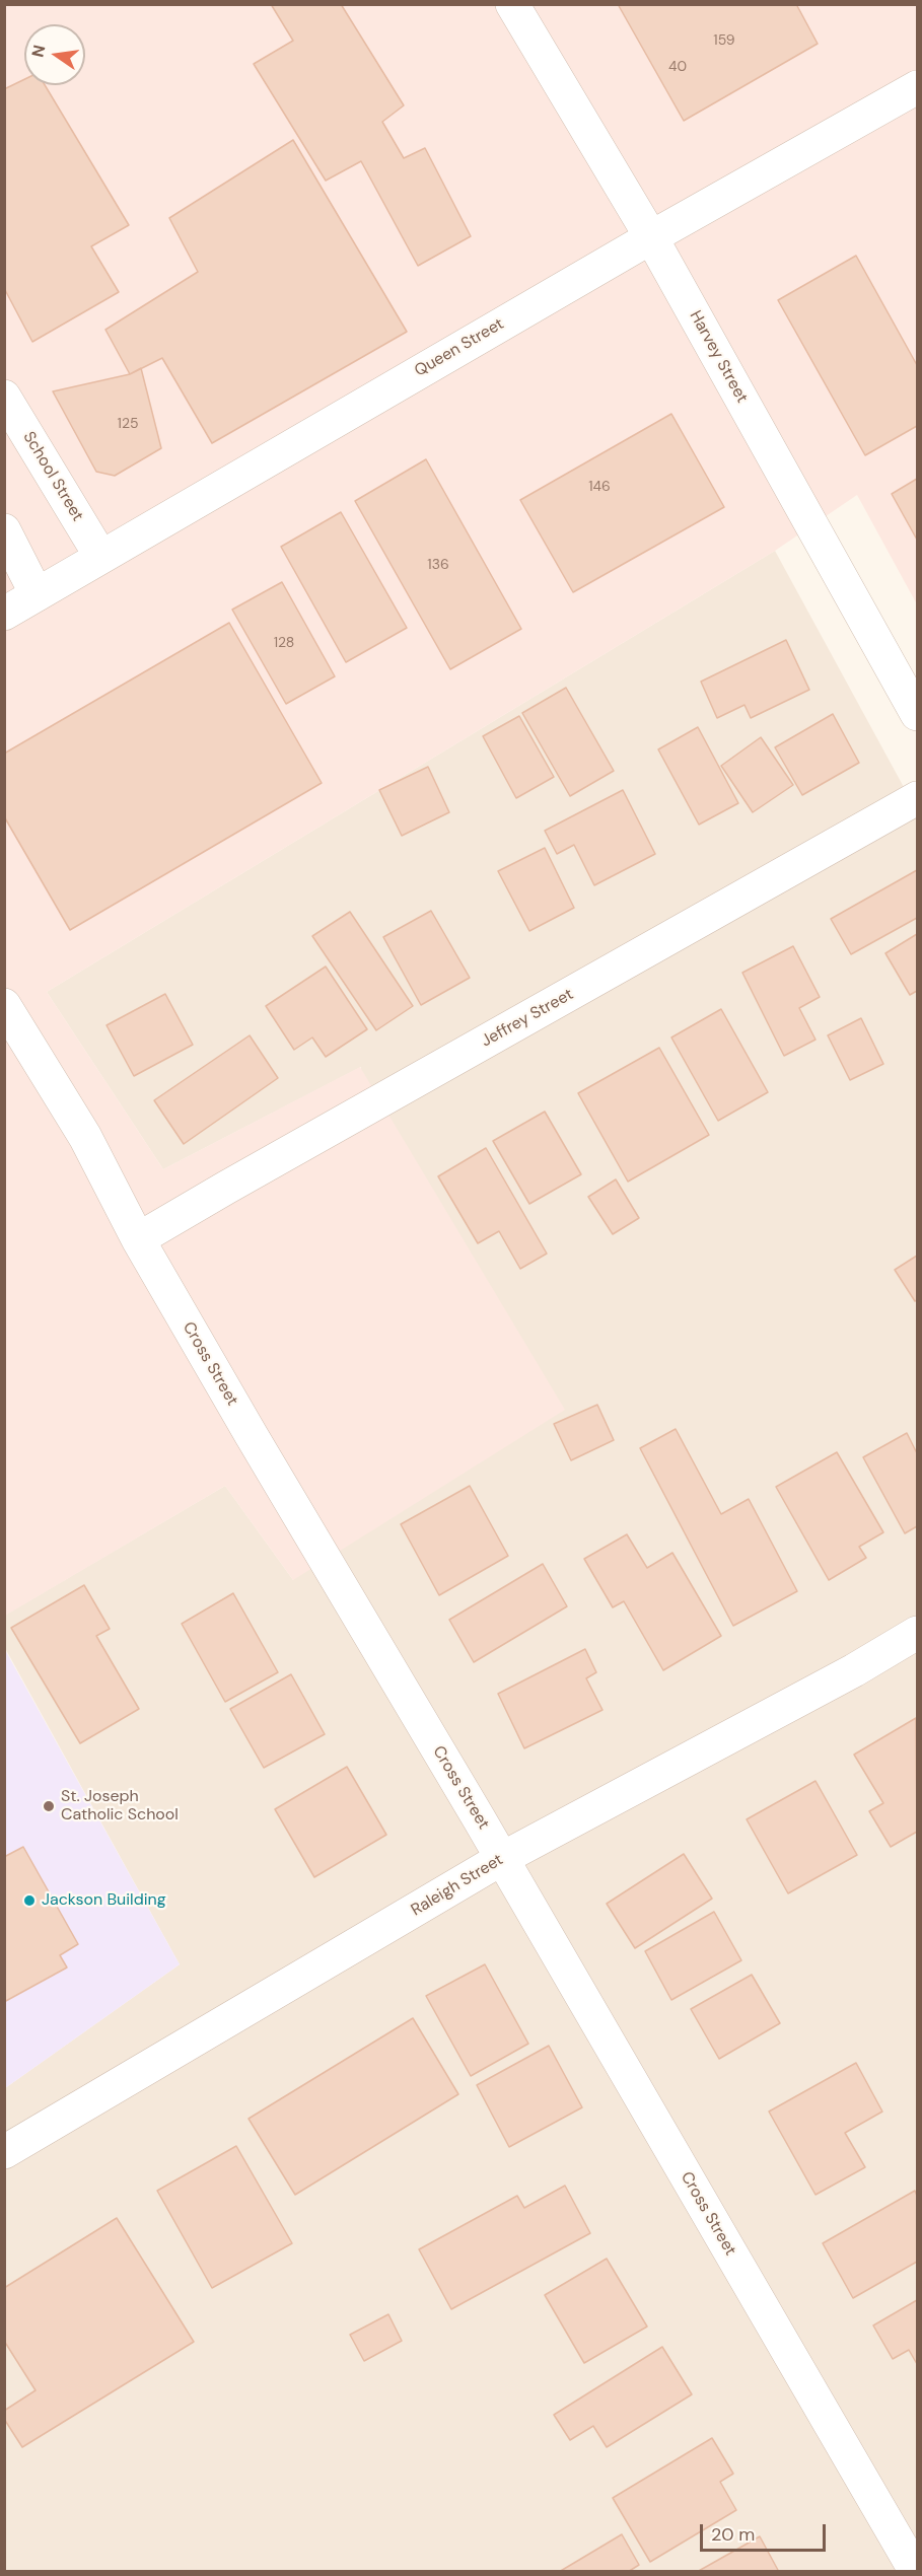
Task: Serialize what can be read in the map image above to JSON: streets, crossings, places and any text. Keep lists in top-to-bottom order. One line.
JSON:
{"streets":{"street":["Queen Street","Harvey Street","School Street","Jeffrey Street","Cross Street","Raleigh Street"]},"crossings":[["Queen Street","Harvey Street"],["Queen Street","School Street"],["Jeffrey Street","Cross Street"],["Cross Street","Raleigh Street"]],"places":["St. Joseph Catholic School","Jackson Building"],"house_numbers":["159","40","125","146","136","128"],"scale_bar":"20 m","north":"left"}
